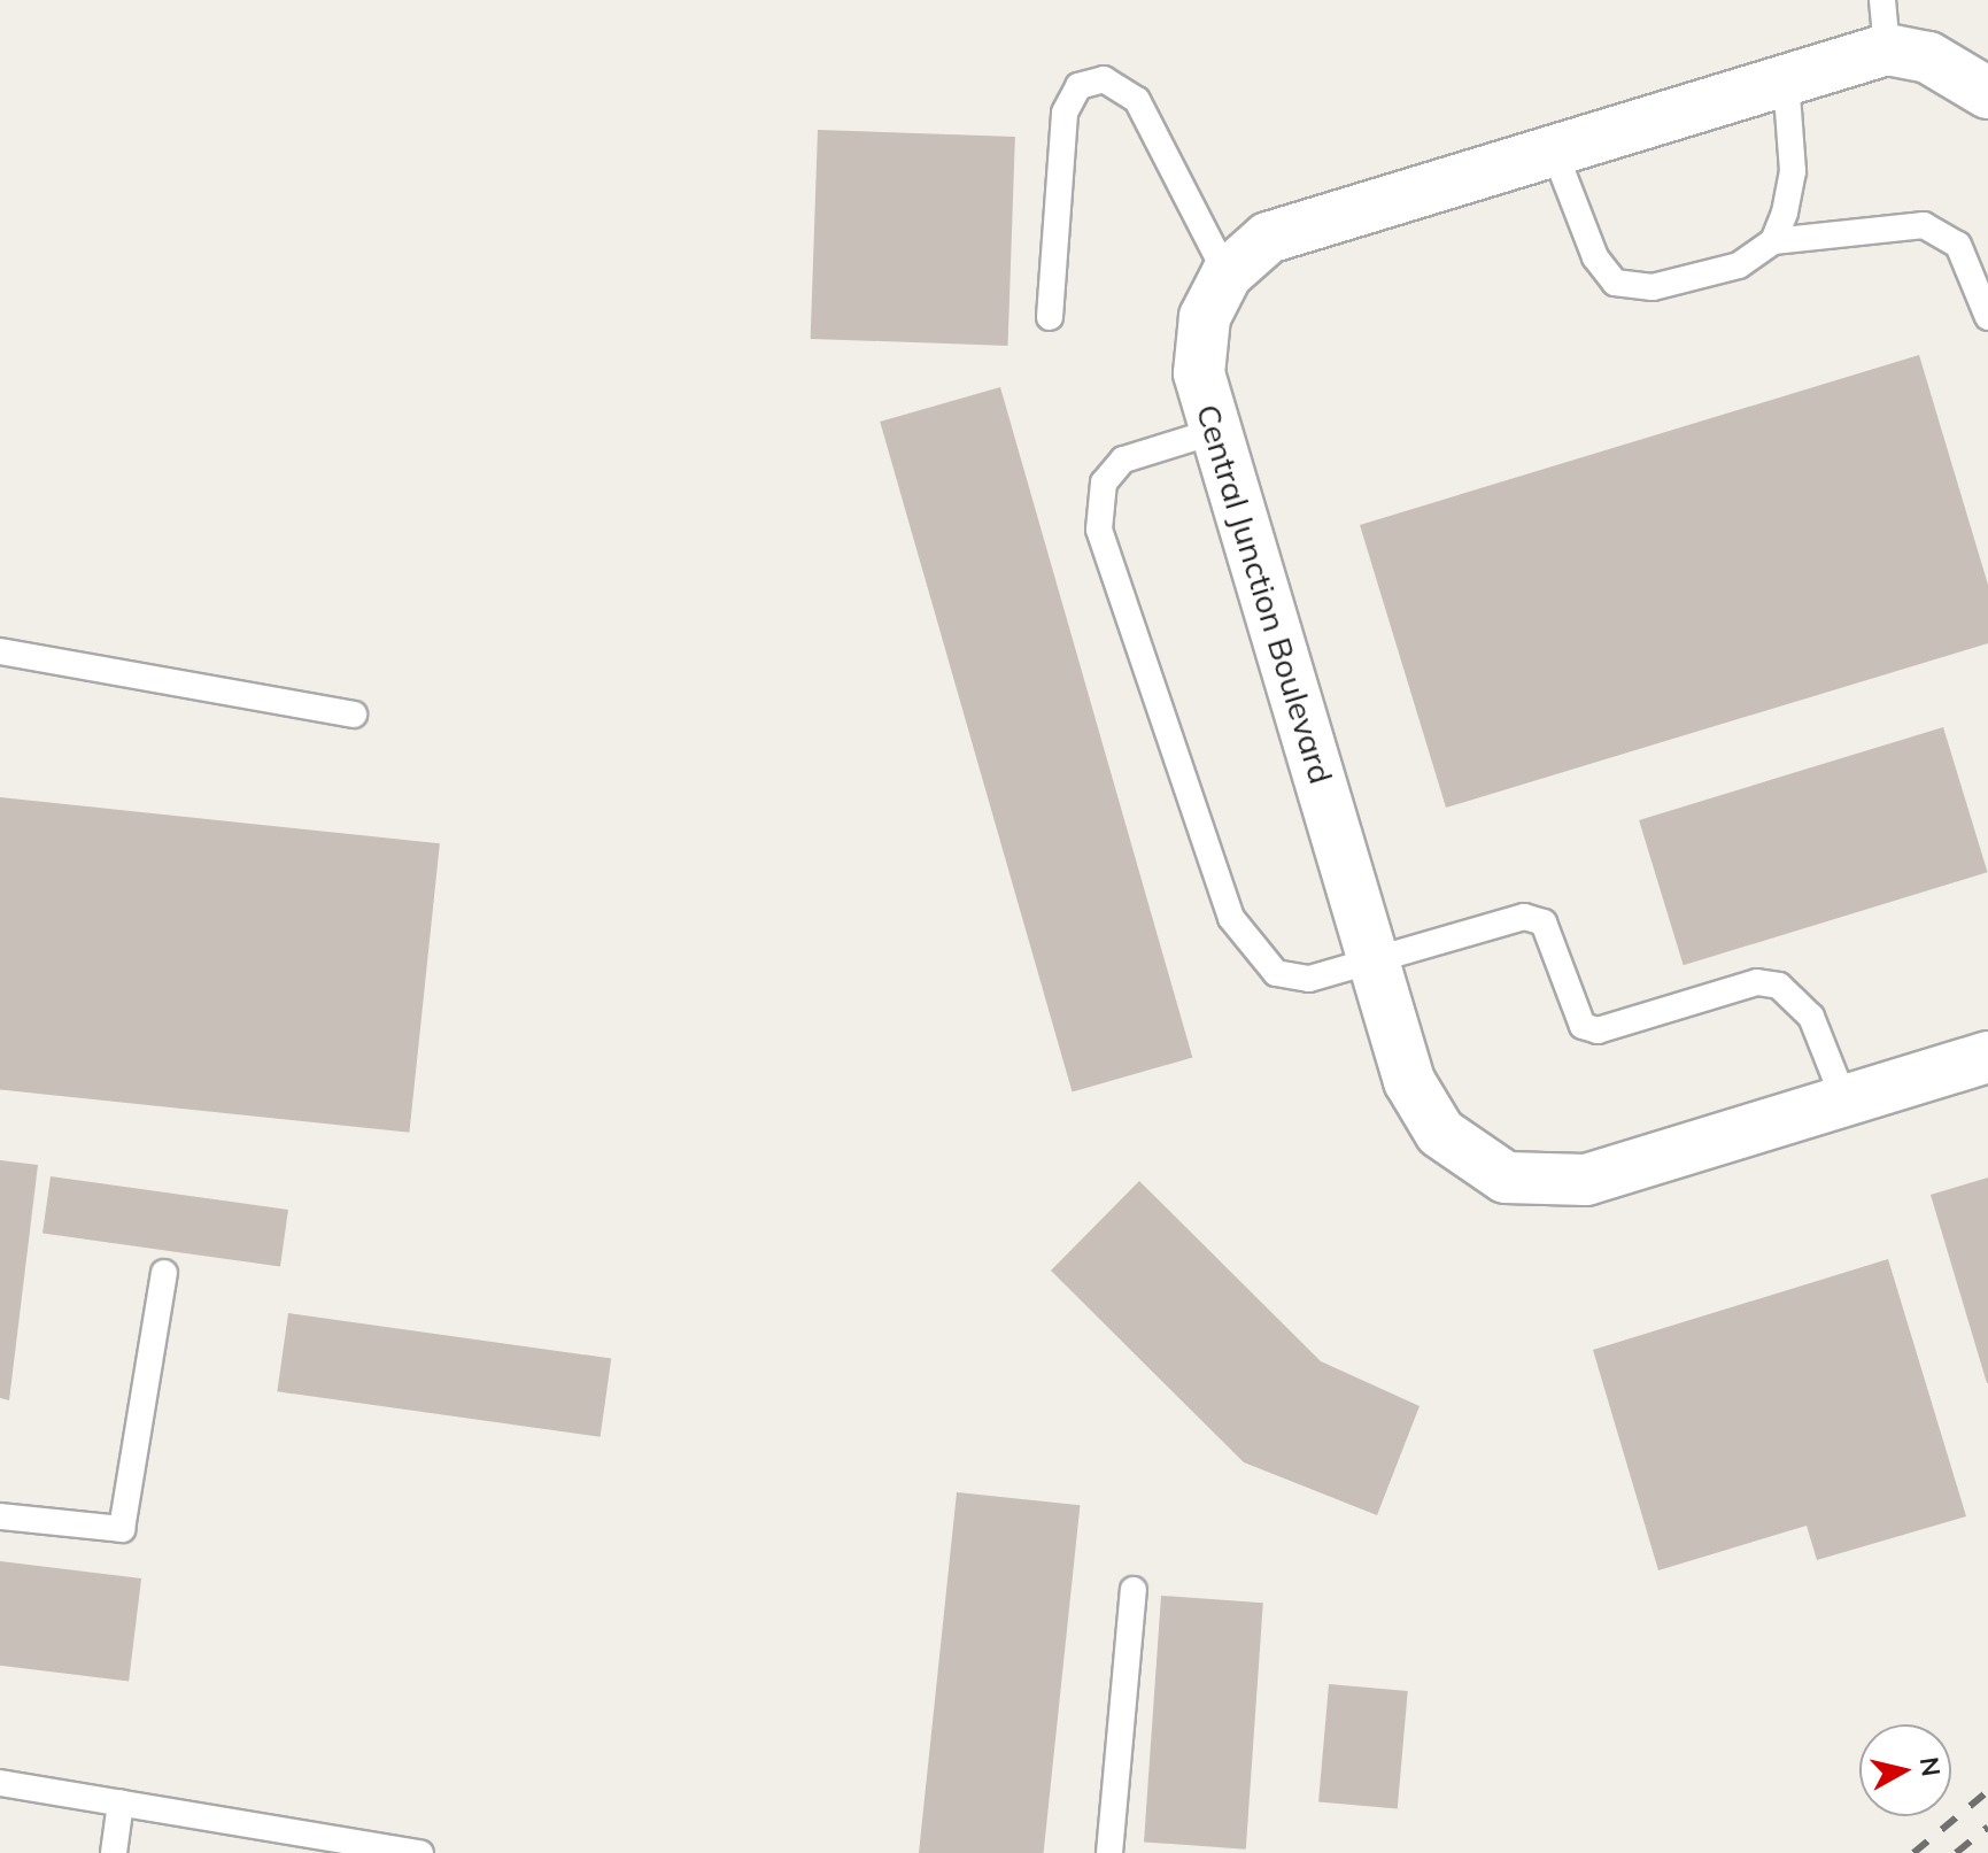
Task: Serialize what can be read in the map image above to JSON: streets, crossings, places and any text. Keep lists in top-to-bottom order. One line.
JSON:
{"streets":{"street":["Central Junction Boulevard"]},"north":"right"}
